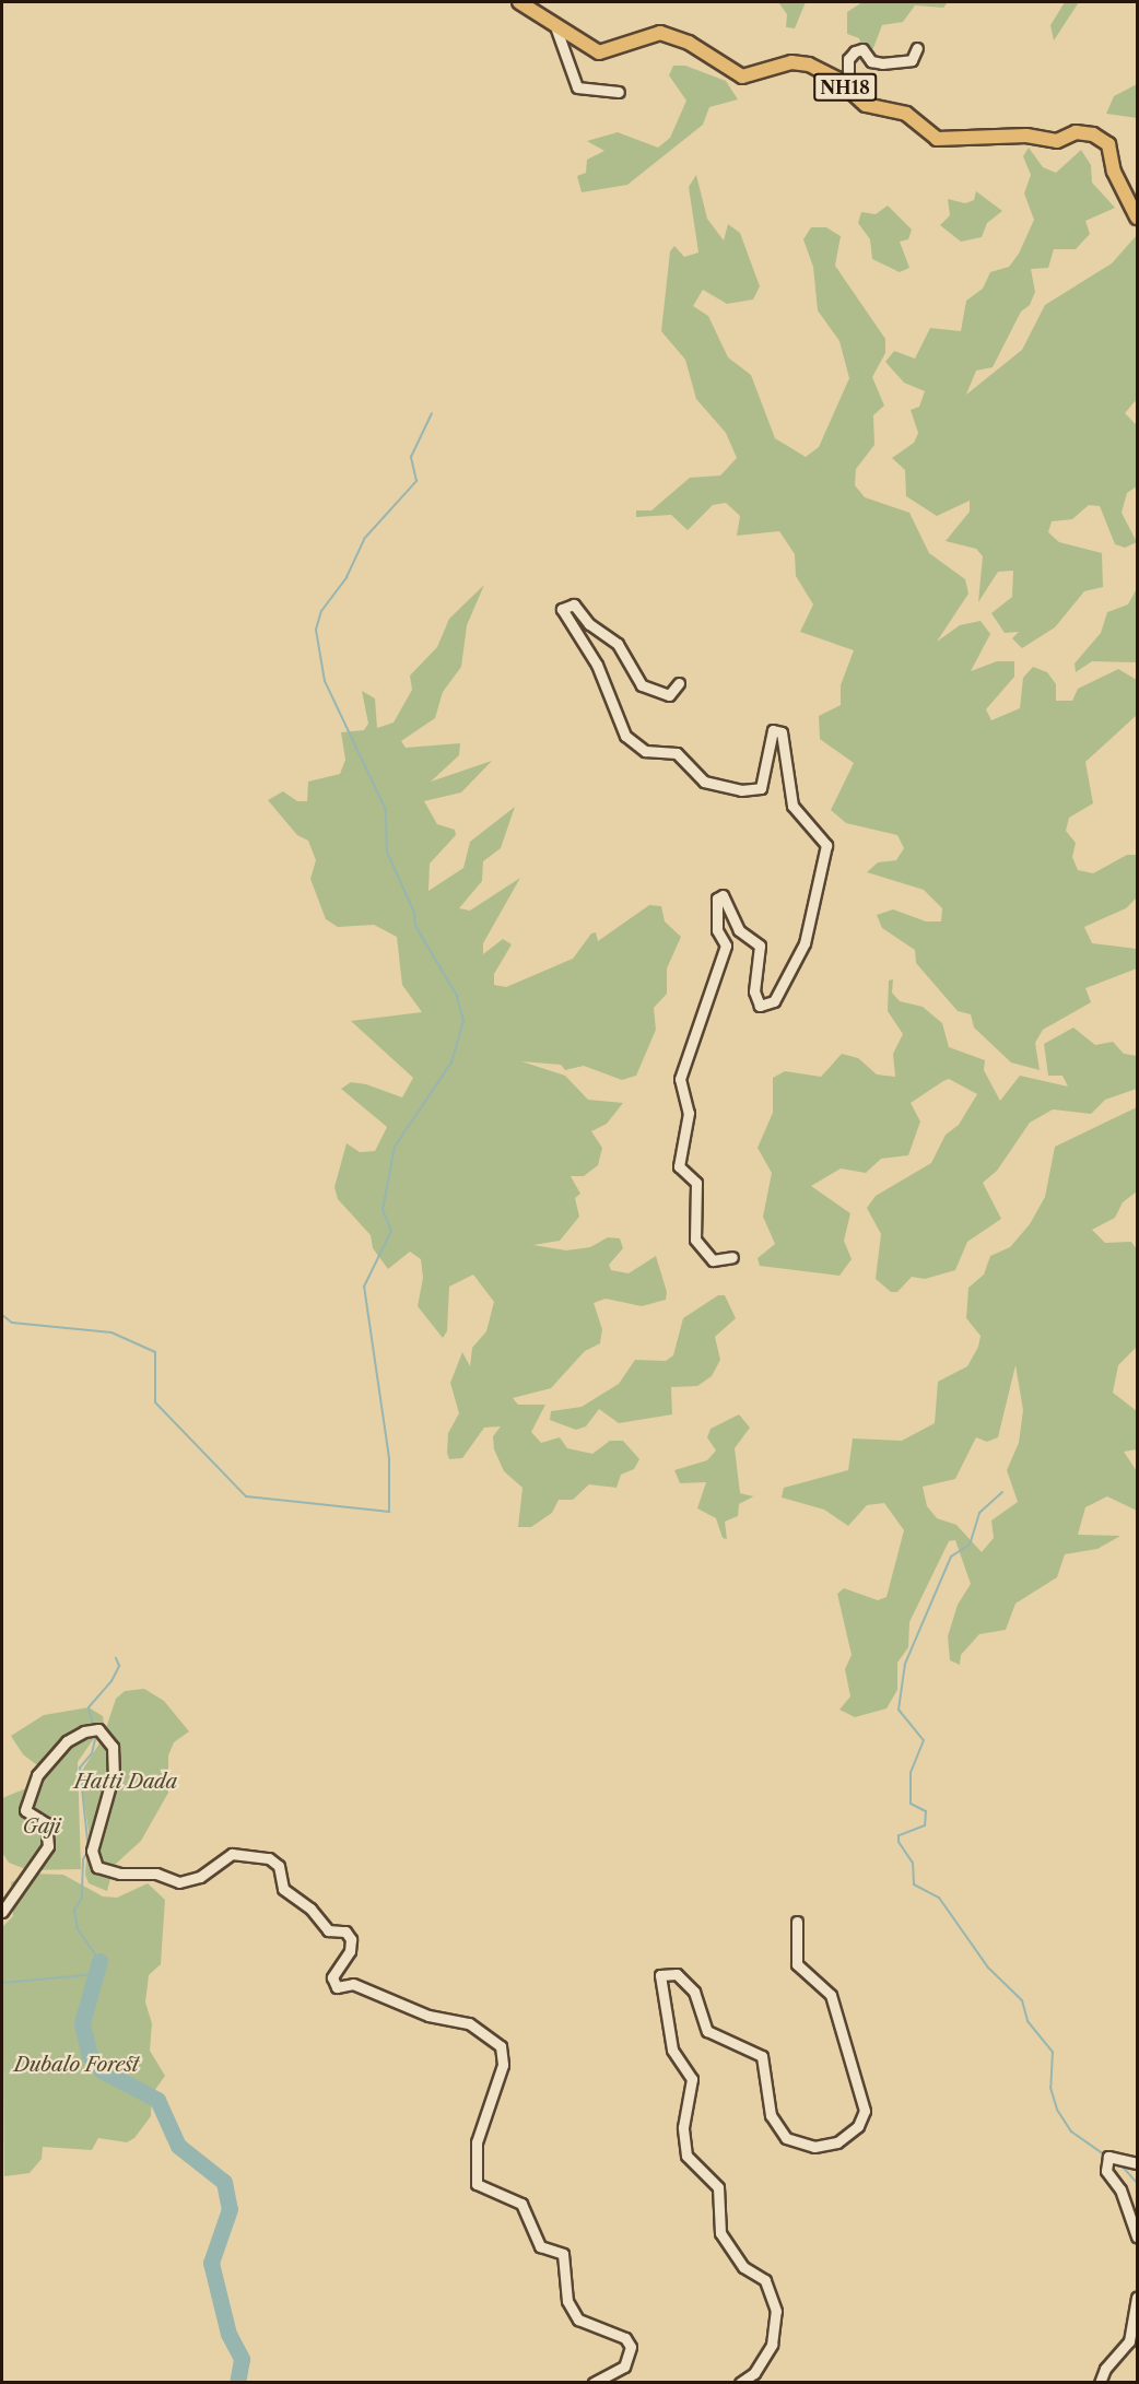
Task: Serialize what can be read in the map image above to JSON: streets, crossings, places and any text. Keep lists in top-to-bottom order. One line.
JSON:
{"streets":{"main road":["NH18"]},"parks":["Hatti Dada","Gaji","Dubalo Forest"]}
